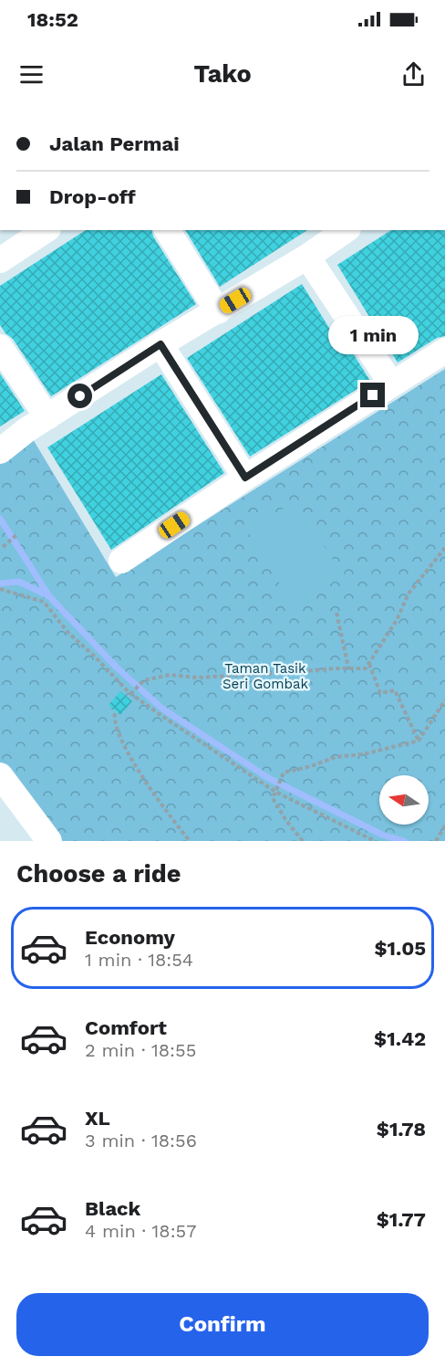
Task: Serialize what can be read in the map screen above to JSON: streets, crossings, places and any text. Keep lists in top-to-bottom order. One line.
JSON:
{"parks":["Taman Tasik Seri Gombak"],"north":"left","page":{"status":"18:52","header":"Tako","banner":["Jalan Permai","Drop-off"],"bubble":"1 min","heading":"Choose a ride","list":[{"name":"Economy","note":"1 min · 18:54","value":"$1.05"},{"name":"Comfort","note":"2 min · 18:55","value":"$1.42"},{"name":"XL","note":"3 min · 18:56","value":"$1.78"},{"name":"Black","note":"4 min · 18:57","value":"$1.77"}],"buttons":"Confirm"}}
